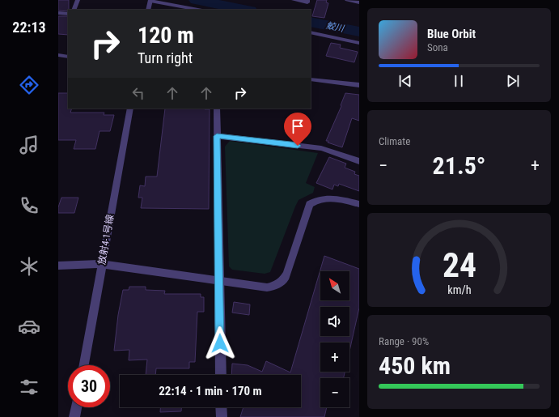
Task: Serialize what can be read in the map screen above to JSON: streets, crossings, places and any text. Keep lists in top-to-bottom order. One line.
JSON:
{"streets":{"street":["放射4-1号線"]},"water":["鮫川"],"north":"top left","page":{"tabs":"22:13","turn":["120 m","Turn right"],"song":["Blue Orbit","Sona"],"tile":["Climate",["Range · 90%","450 km"]],"heat":["−","21.5°","+"],"map_buttons":["+","−"],"limit":"30","trip":"22:14 · 1 min · 170 m","gauge":["24","km/h"]}}
